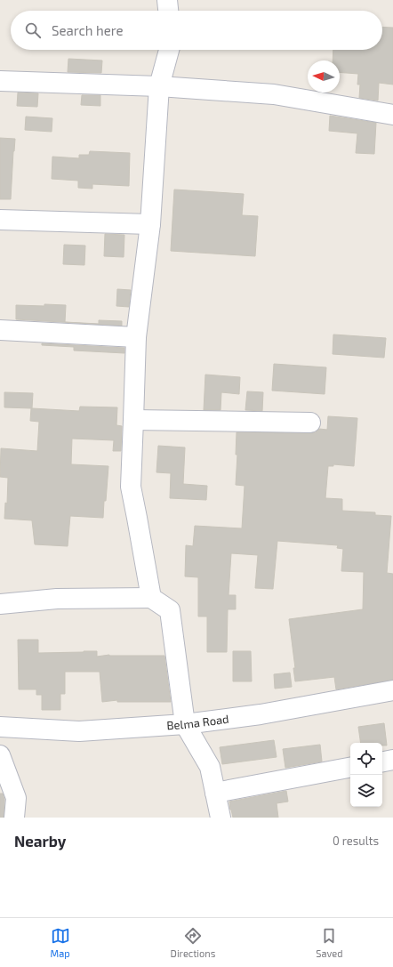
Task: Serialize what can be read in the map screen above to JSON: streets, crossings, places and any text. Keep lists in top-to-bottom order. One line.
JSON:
{"streets":{"street":["Belma Road"]},"north":"left","page":{"search":"Search here","heading":["Nearby","0 results"],"nav":["Map","Directions","Saved"]}}
